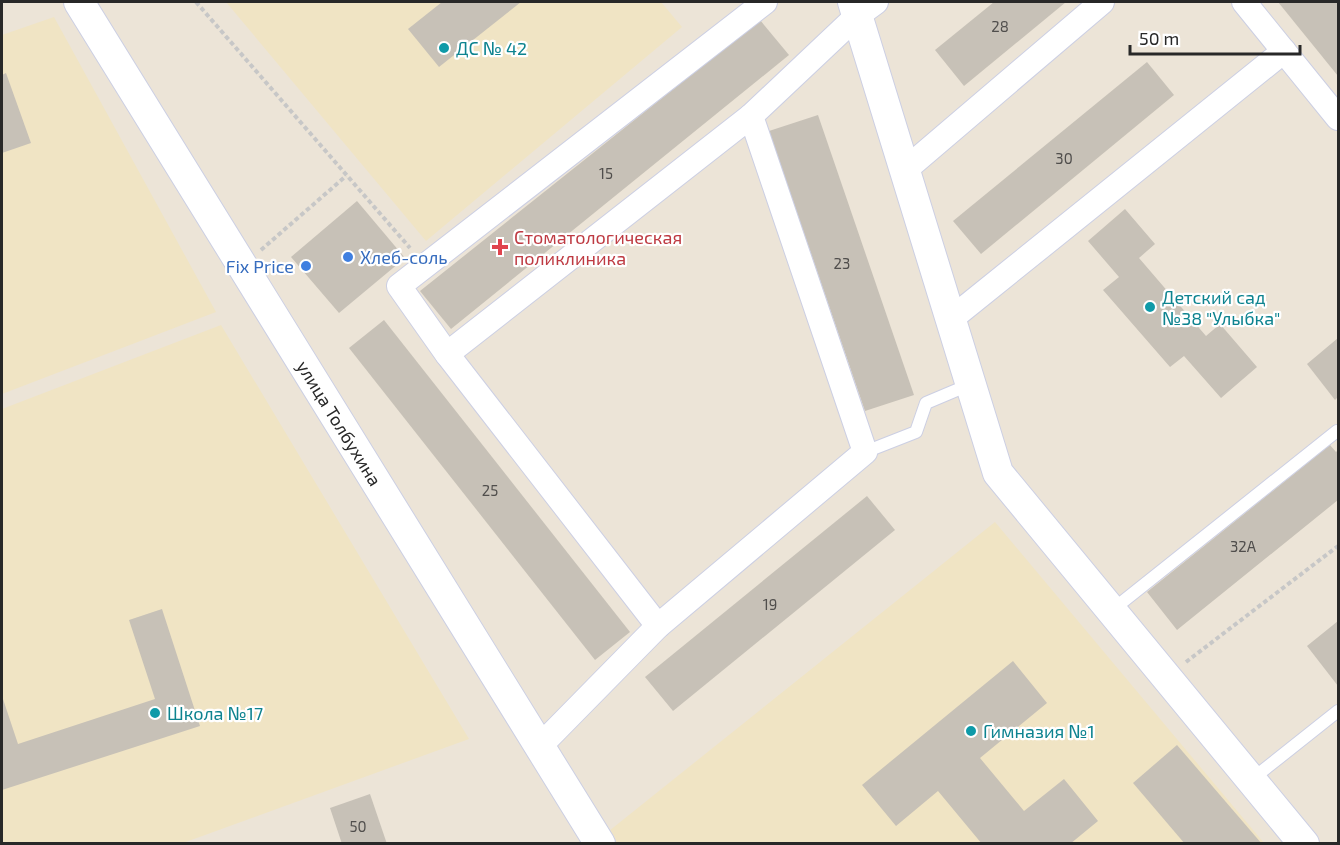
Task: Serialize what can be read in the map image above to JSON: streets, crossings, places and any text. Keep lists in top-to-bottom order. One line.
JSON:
{"streets":{"street":["улица Толбухина"]},"places":{"other":["ДС № 42","Хлеб-соль","Fix Price","Детский сад №38 \"Улыбка\"","Школа №17","Гимназия №1"],"health":["Стоматологическая поликлиника"]},"house_numbers":["28","30","15","23","25","32А","19","50"],"scale_bar":"50 m"}
